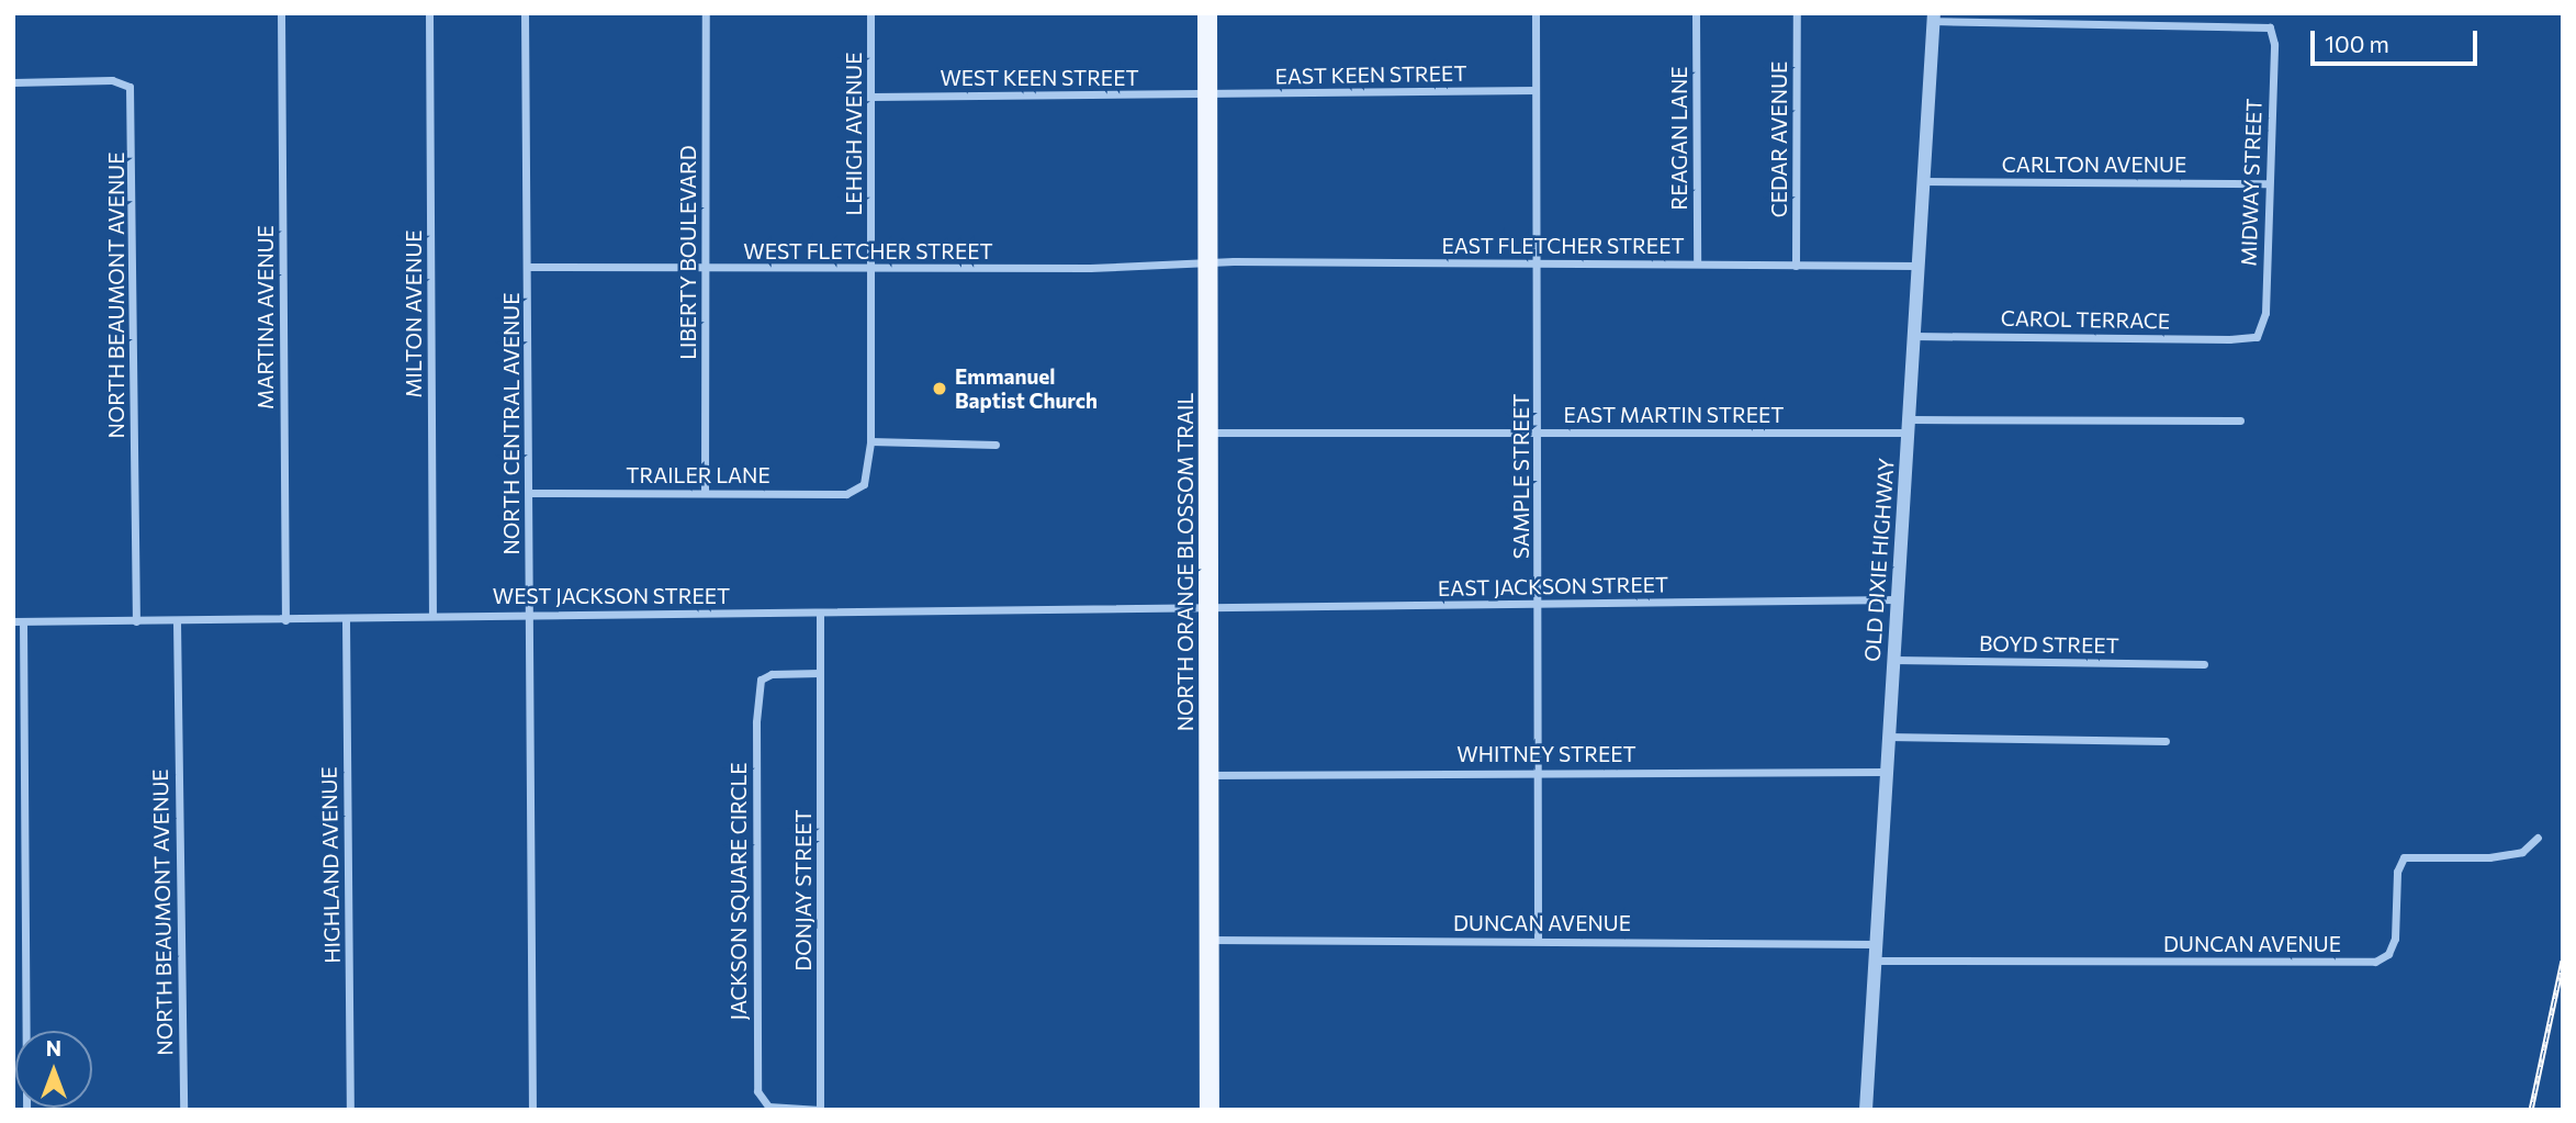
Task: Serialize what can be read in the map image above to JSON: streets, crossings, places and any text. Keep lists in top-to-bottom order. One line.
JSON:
{"streets":{"main road":["NORTH ORANGE BLOSSOM TRAIL"],"street":["EAST KEEN STREET","WEST KEEN STREET","LEHIGH AVENUE","REAGAN LANE","CEDAR AVENUE","CARLTON AVENUE","MIDWAY STREET","EAST FLETCHER STREET","WEST FLETCHER STREET","LIBERTY BOULEVARD","NORTH BEAUMONT AVENUE","MILTON AVENUE","MARTINA AVENUE","CAROL TERRACE","EAST MARTIN STREET","NORTH CENTRAL AVENUE","TRAILER LANE","SAMPLE STREET","OLD DIXIE HIGHWAY","EAST JACKSON STREET","WEST JACKSON STREET","BOYD STREET","WHITNEY STREET","HIGHLAND AVENUE","DONJAY STREET","JACKSON SQUARE CIRCLE","DUNCAN AVENUE"]},"crossings":[["EAST KEEN STREET","WEST KEEN STREET"],["EAST KEEN STREET","SAMPLE STREET"],["EAST KEEN STREET","NORTH ORANGE BLOSSOM TRAIL"],["WEST KEEN STREET","LEHIGH AVENUE"],["WEST KEEN STREET","NORTH ORANGE BLOSSOM TRAIL"],["LEHIGH AVENUE","WEST FLETCHER STREET"],["LEHIGH AVENUE","TRAILER LANE"],["REAGAN LANE","EAST FLETCHER STREET"],["CEDAR AVENUE","EAST FLETCHER STREET"],["CARLTON AVENUE","MIDWAY STREET"],["CARLTON AVENUE","OLD DIXIE HIGHWAY"],["MIDWAY STREET","CAROL TERRACE"],["MIDWAY STREET","OLD DIXIE HIGHWAY"],["EAST FLETCHER STREET","WEST FLETCHER STREET"],["EAST FLETCHER STREET","SAMPLE STREET"],["EAST FLETCHER STREET","OLD DIXIE HIGHWAY"],["EAST FLETCHER STREET","NORTH ORANGE BLOSSOM TRAIL"],["WEST FLETCHER STREET","LIBERTY BOULEVARD"],["WEST FLETCHER STREET","NORTH CENTRAL AVENUE"],["WEST FLETCHER STREET","NORTH ORANGE BLOSSOM TRAIL"],["LIBERTY BOULEVARD","TRAILER LANE"],["NORTH BEAUMONT AVENUE","WEST JACKSON STREET"],["MILTON AVENUE","WEST JACKSON STREET"],["MARTINA AVENUE","WEST JACKSON STREET"],["CAROL TERRACE","OLD DIXIE HIGHWAY"],["EAST MARTIN STREET","SAMPLE STREET"],["EAST MARTIN STREET","OLD DIXIE HIGHWAY"],["EAST MARTIN STREET","NORTH ORANGE BLOSSOM TRAIL"],["NORTH CENTRAL AVENUE","TRAILER LANE"],["NORTH CENTRAL AVENUE","WEST JACKSON STREET"],["SAMPLE STREET","EAST JACKSON STREET"],["SAMPLE STREET","WHITNEY STREET"],["SAMPLE STREET","DUNCAN AVENUE"],["OLD DIXIE HIGHWAY","EAST JACKSON STREET"],["OLD DIXIE HIGHWAY","BOYD STREET"],["OLD DIXIE HIGHWAY","WHITNEY STREET"],["OLD DIXIE HIGHWAY","DUNCAN AVENUE"],["NORTH ORANGE BLOSSOM TRAIL","EAST JACKSON STREET"],["NORTH ORANGE BLOSSOM TRAIL","WEST JACKSON STREET"],["NORTH ORANGE BLOSSOM TRAIL","WHITNEY STREET"],["NORTH ORANGE BLOSSOM TRAIL","DUNCAN AVENUE"],["EAST JACKSON STREET","WEST JACKSON STREET"],["WEST JACKSON STREET","HIGHLAND AVENUE"],["WEST JACKSON STREET","DONJAY STREET"],["DONJAY STREET","JACKSON SQUARE CIRCLE"]],"places":["Emmanuel Baptist Church"],"scale_bar":"100 m","north":"top"}
